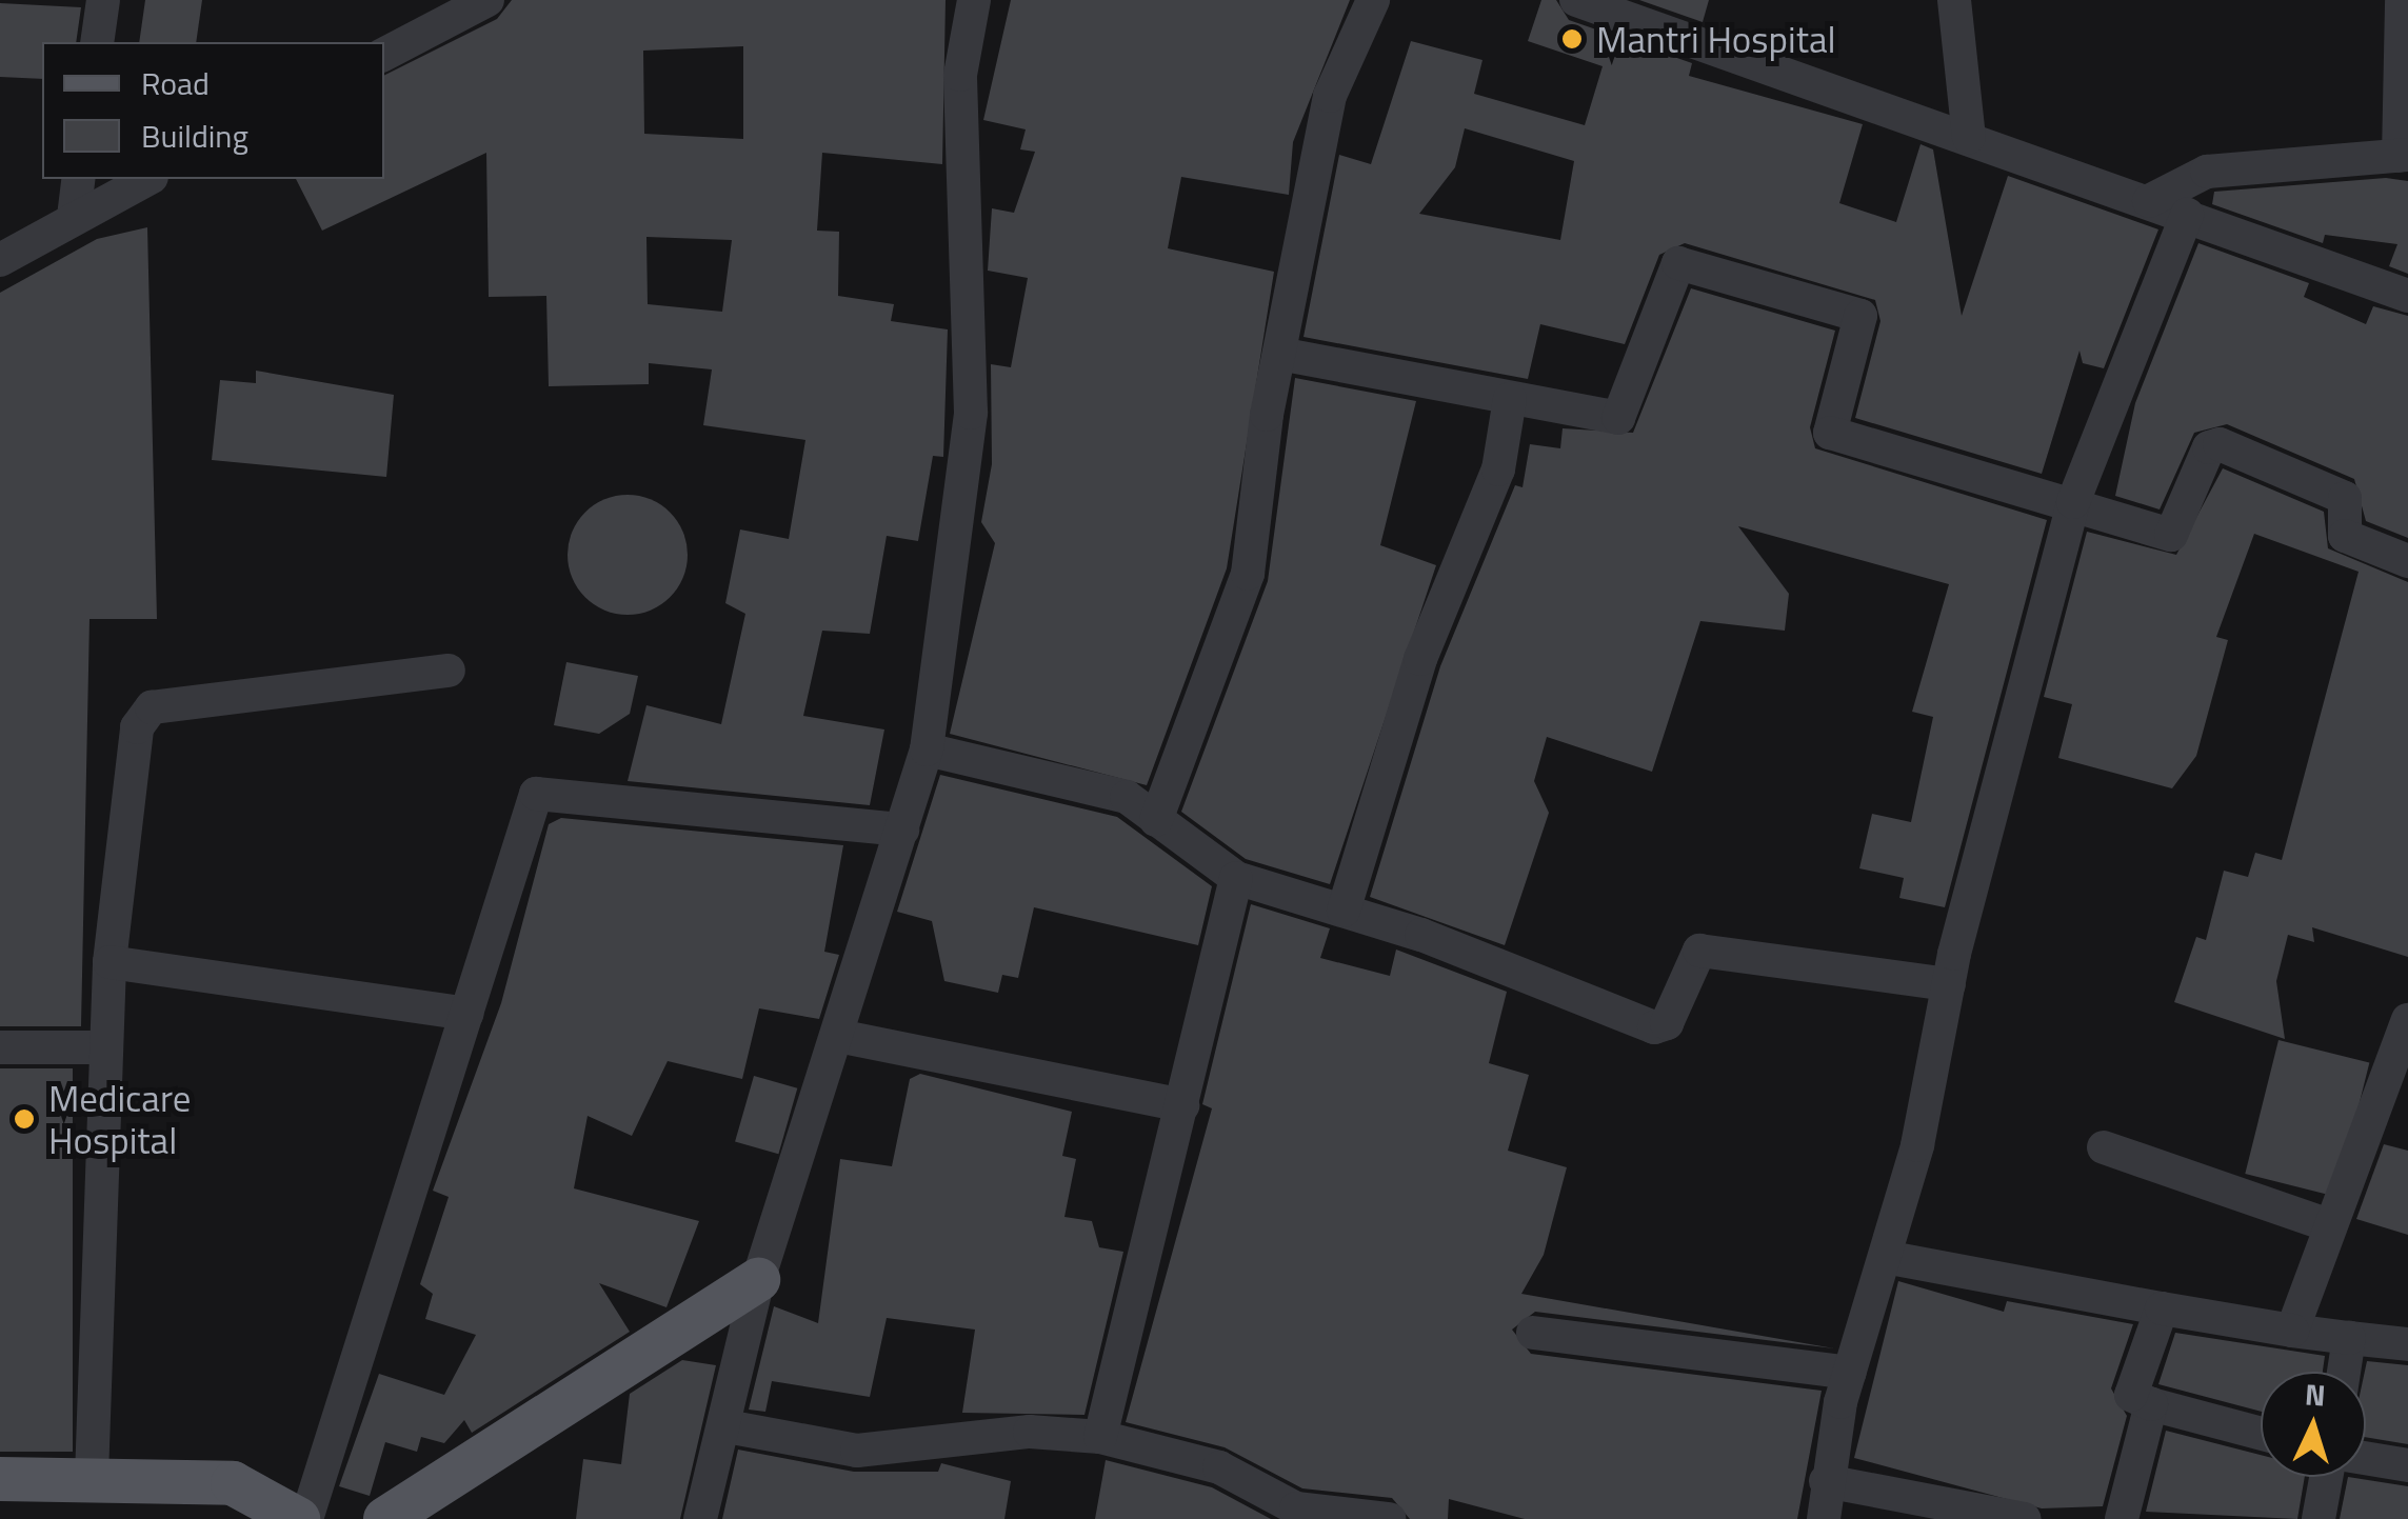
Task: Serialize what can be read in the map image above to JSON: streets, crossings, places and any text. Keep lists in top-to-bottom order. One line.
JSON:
{"places":["Mantri Hospital","Medicare Hospital"],"legend":["Road","Building"],"north":"top"}
